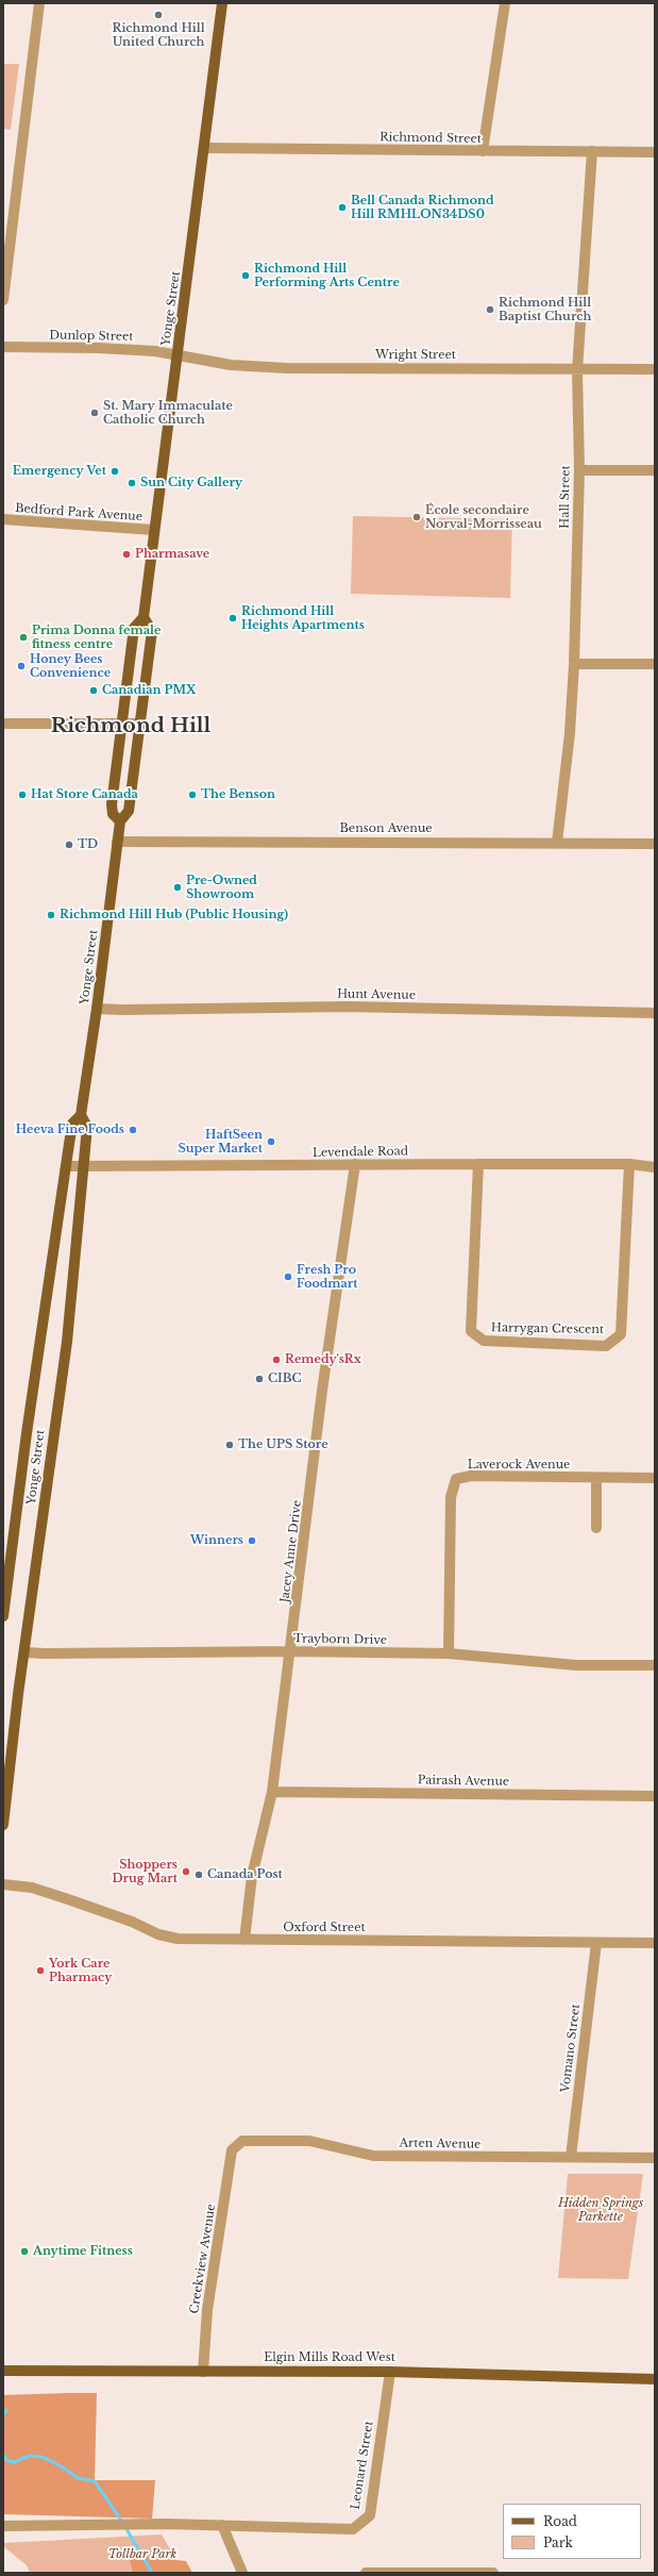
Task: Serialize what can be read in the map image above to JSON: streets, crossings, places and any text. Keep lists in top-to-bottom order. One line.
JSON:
{"streets":{"main road":["Yonge Street","Elgin Mills Road West"],"street":["Richmond Street","Dunlop Street","Wright Street","Hall Street","Bedford Park Avenue","Benson Avenue","Hunt Avenue","Levendale Road","Harrygan Crescent","Laverock Avenue","Jacey Anne Drive","Trayborn Drive","Pairash Avenue","Oxford Street","Vomano Street","Arten Avenue","Creekview Avenue","Leonard Street"]},"crossings":[["Richmond Street","Yonge Street"],["Richmond Street","Hall Street"],["Yonge Street","Dunlop Street"],["Yonge Street","Wright Street"],["Yonge Street","Bedford Park Avenue"],["Yonge Street","Benson Avenue"],["Yonge Street","Hunt Avenue"],["Yonge Street","Levendale Road"],["Yonge Street","Trayborn Drive"],["Dunlop Street","Wright Street"],["Wright Street","Hall Street"],["Hall Street","Benson Avenue"],["Levendale Road","Harrygan Crescent"],["Levendale Road","Jacey Anne Drive"],["Laverock Avenue","Trayborn Drive"],["Jacey Anne Drive","Trayborn Drive"],["Jacey Anne Drive","Pairash Avenue"],["Jacey Anne Drive","Oxford Street"],["Oxford Street","Vomano Street"],["Vomano Street","Arten Avenue"],["Arten Avenue","Creekview Avenue"],["Creekview Avenue","Elgin Mills Road West"],["Elgin Mills Road West","Leonard Street"]],"districts":["Richmond Hill"],"parks":["Hidden Springs Parkette","Tollbar Park"],"places":["Richmond Hill United Church","Bell Canada Richmond Hill RMHLON34DS0","Richmond Hill Performing Arts Centre","Richmond Hill Baptist Church","St. Mary Immaculate Catholic Church","Emergency Vet","Sun City Gallery","École secondaire Norval-Morrisseau","Pharmasave","Richmond Hill Heights Apartments","Prima Donna female fitness centre","Honey Bees Convenience","Canadian PMX","Hat Store Canada","The Benson","TD","Pre-Owned Showroom","Richmond Hill Hub (Public Housing)","Heeva Fine Foods","HaftSeen Super Market","Fresh Pro Foodmart","Remedy'sRx","CIBC","The UPS Store","Winners","Shoppers Drug Mart","Canada Post","York Care Pharmacy","Anytime Fitness"],"legend":["Road","Park"]}
